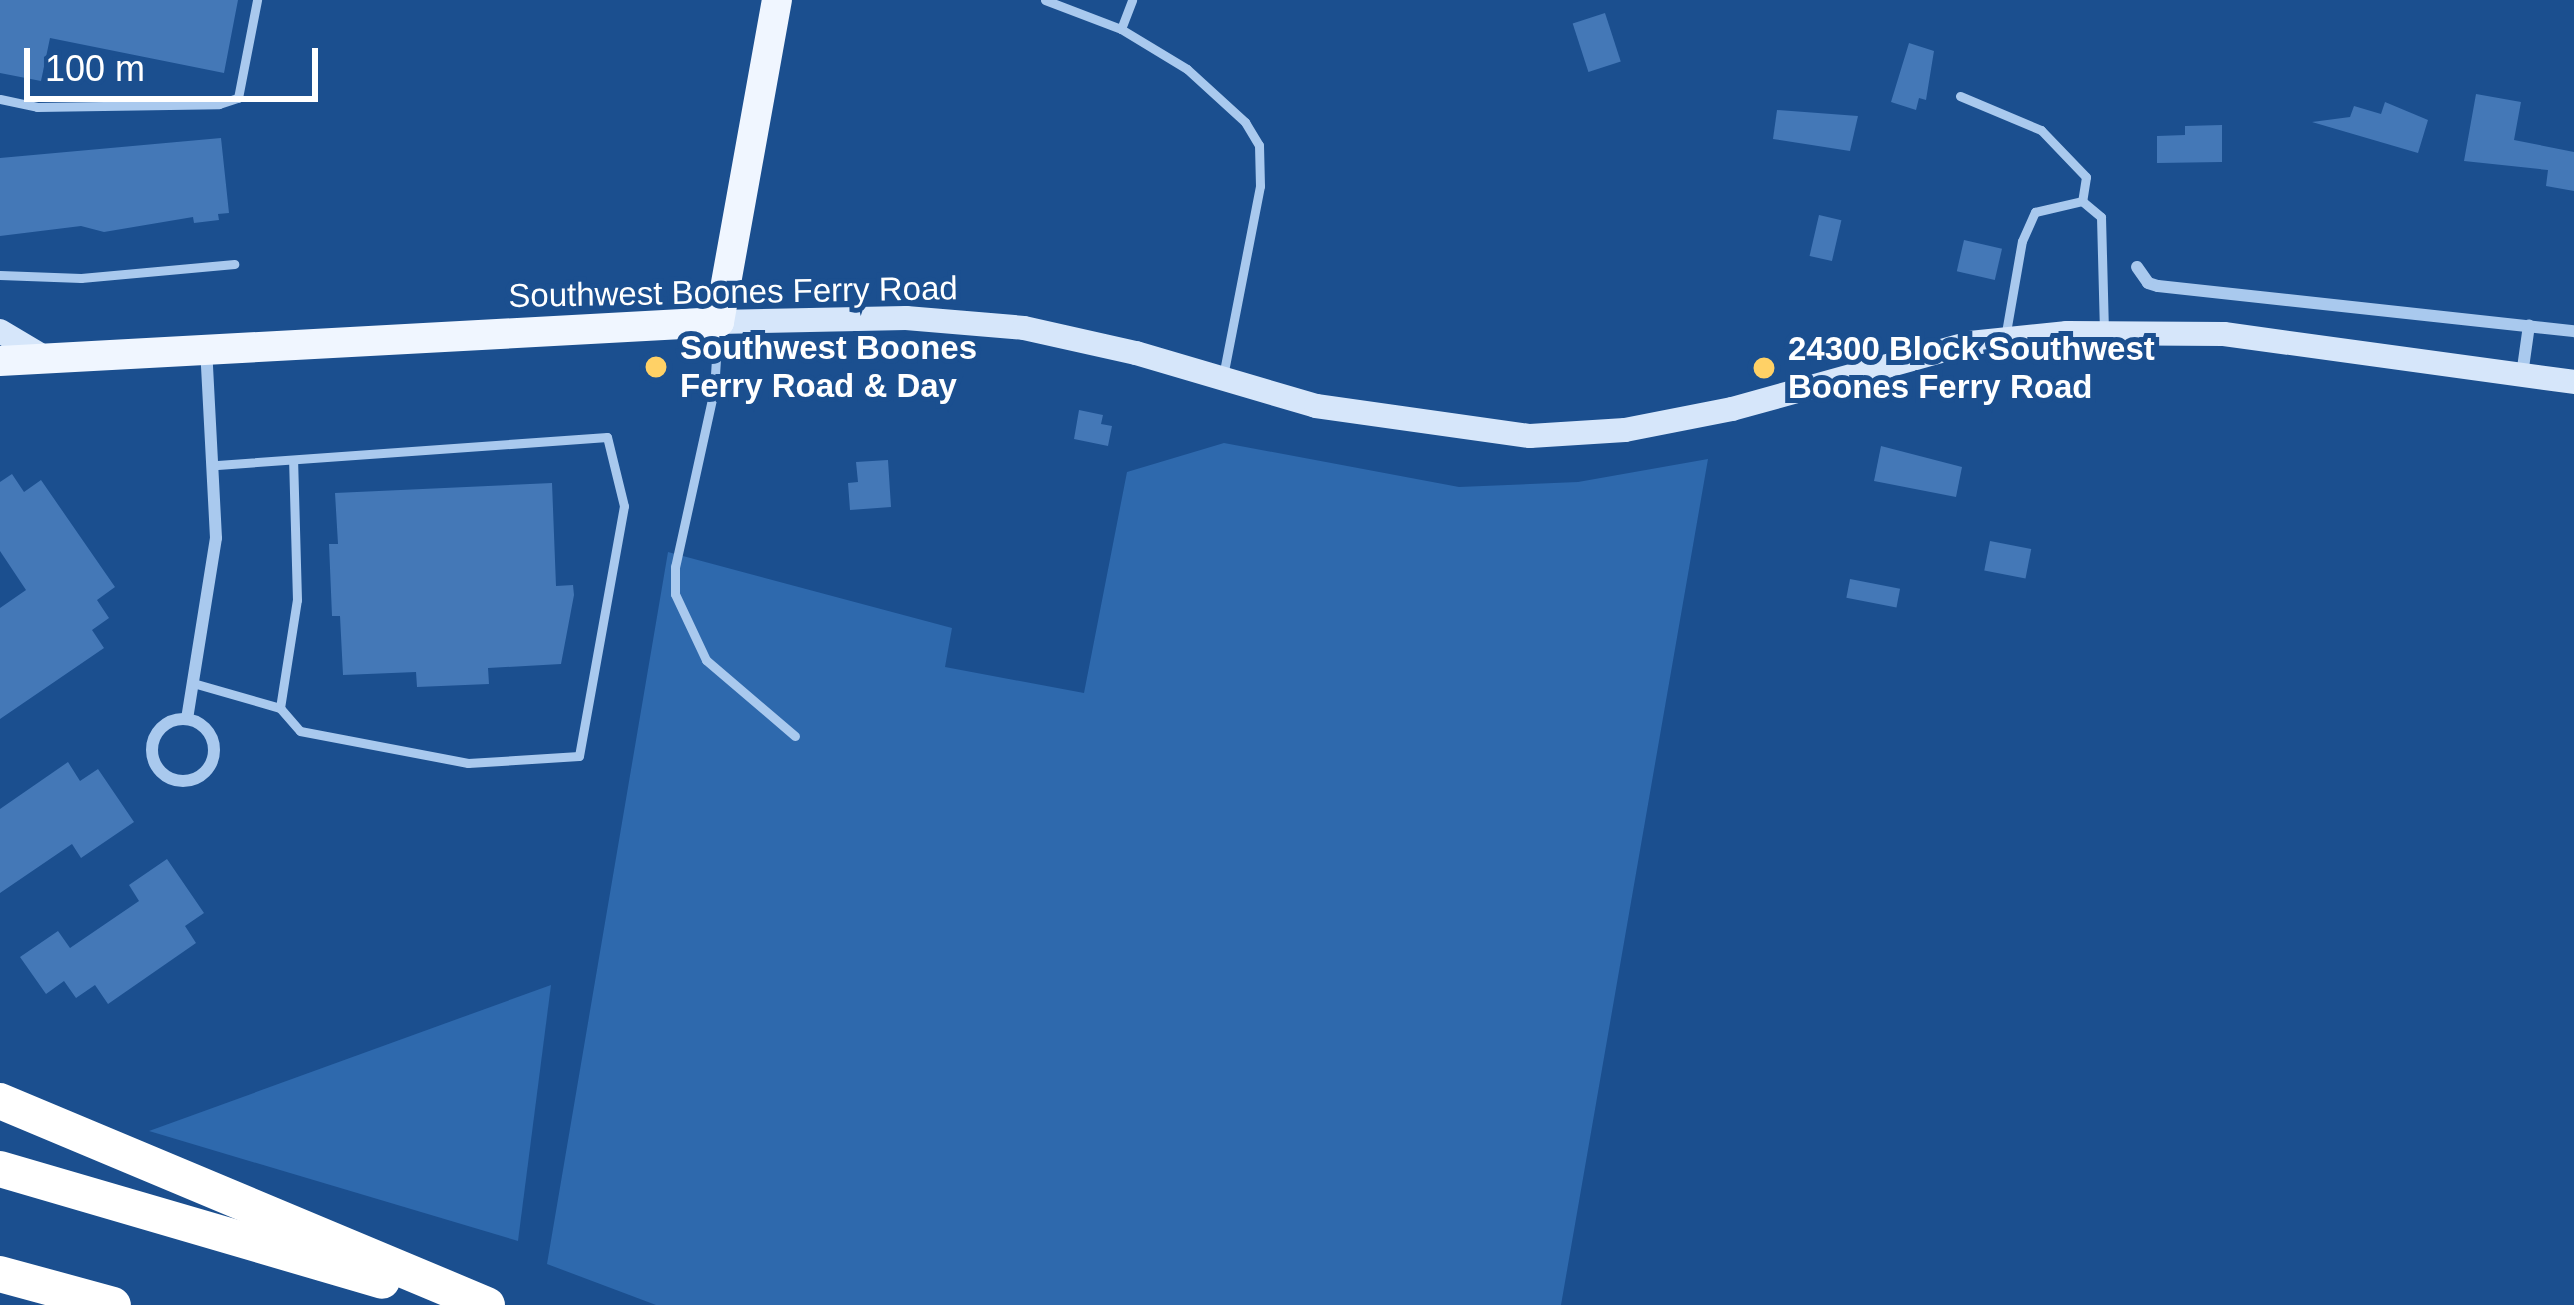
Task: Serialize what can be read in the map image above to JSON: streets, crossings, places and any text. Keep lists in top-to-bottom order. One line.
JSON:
{"streets":{"main road":["Southwest Boones Ferry Road"]},"places":["Southwest Boones Ferry Road & Day","24300 Block Southwest Boones Ferry Road"],"scale_bar":"100 m"}
